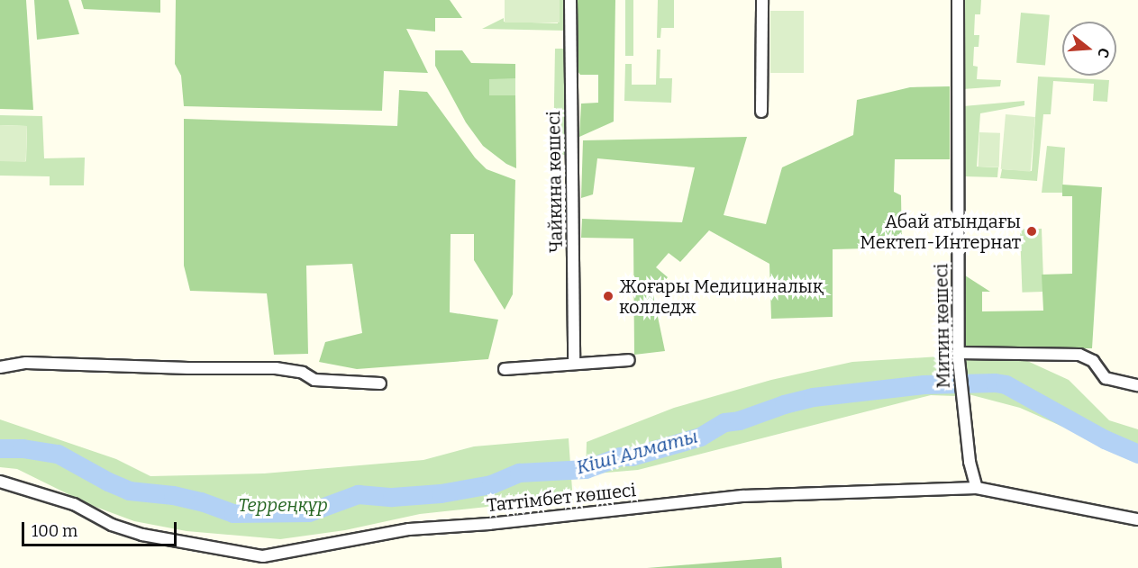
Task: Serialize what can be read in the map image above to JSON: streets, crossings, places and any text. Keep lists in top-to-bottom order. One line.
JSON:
{"streets":{"street":["Чайкина көшесі","Митин көшесі","Таттімбет көшесі"]},"crossings":[["Митин көшесі","Таттімбет көшесі"]],"water":["Кіші Алматы"],"parks":["Терреңқұр"],"places":["Абай атындағы Мектеп-Интернат","Жоғары Медициналық колледж"],"scale_bar":"100 m","north":"right"}
